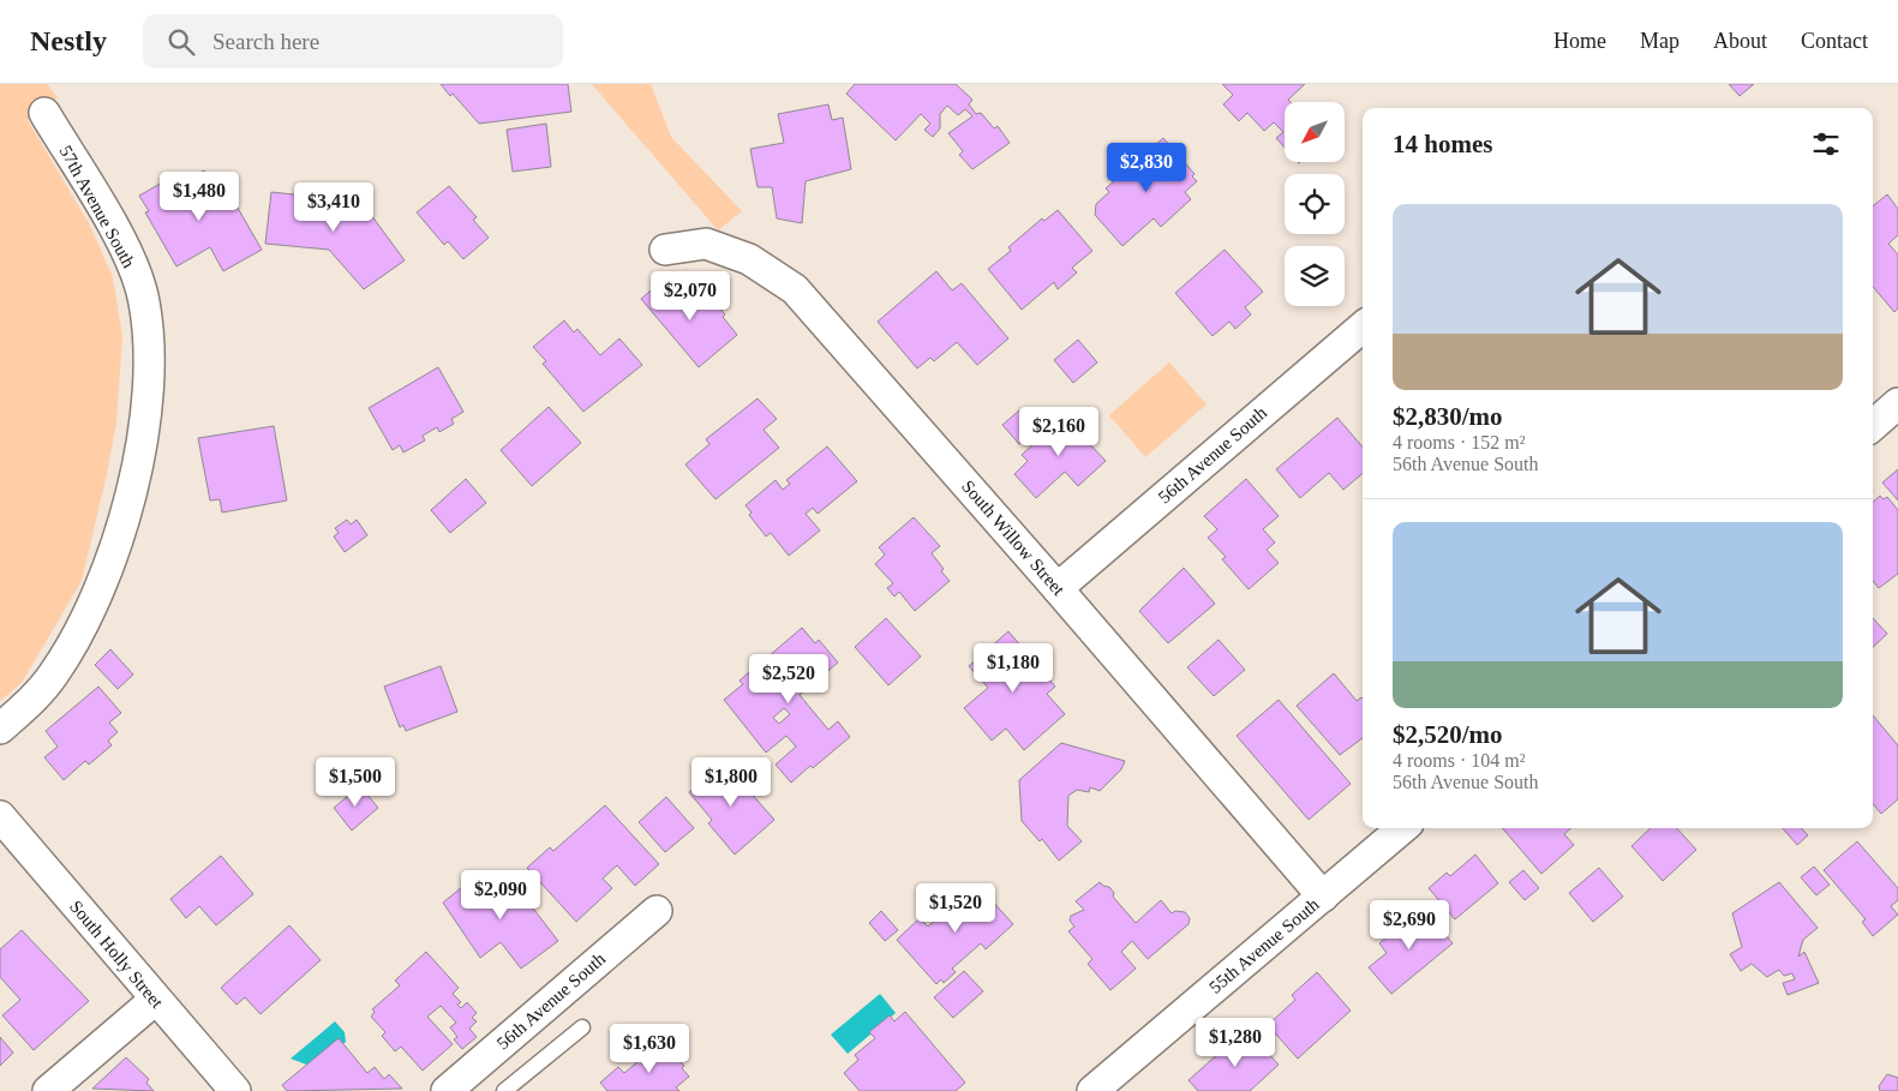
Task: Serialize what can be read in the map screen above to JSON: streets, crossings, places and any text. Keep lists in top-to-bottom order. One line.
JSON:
{"streets":{"street":["57th Avenue South","56th Avenue South","South Willow Street","55th Avenue South","South Holly Street"]},"crossings":[["56th Avenue South","South Willow Street"],["South Willow Street","55th Avenue South"]],"north":"bottom left","page":{"header":"Nestly","search":"Search here","nav":["Home","Map","About","Contact"],"heading":"14 homes","price":["$2,830","$1,480","$3,410","$2,070","$2,160","$1,180","$2,520","$1,500","$1,800","$2,090","$1,520","$2,690","$1,280","$1,630"],"list":[{"name":"$2,830/mo","note":"4 rooms · 152 m² · 56th Avenue South"},{"name":"$2,520/mo","note":"4 rooms · 104 m² · 56th Avenue South"}]}}
